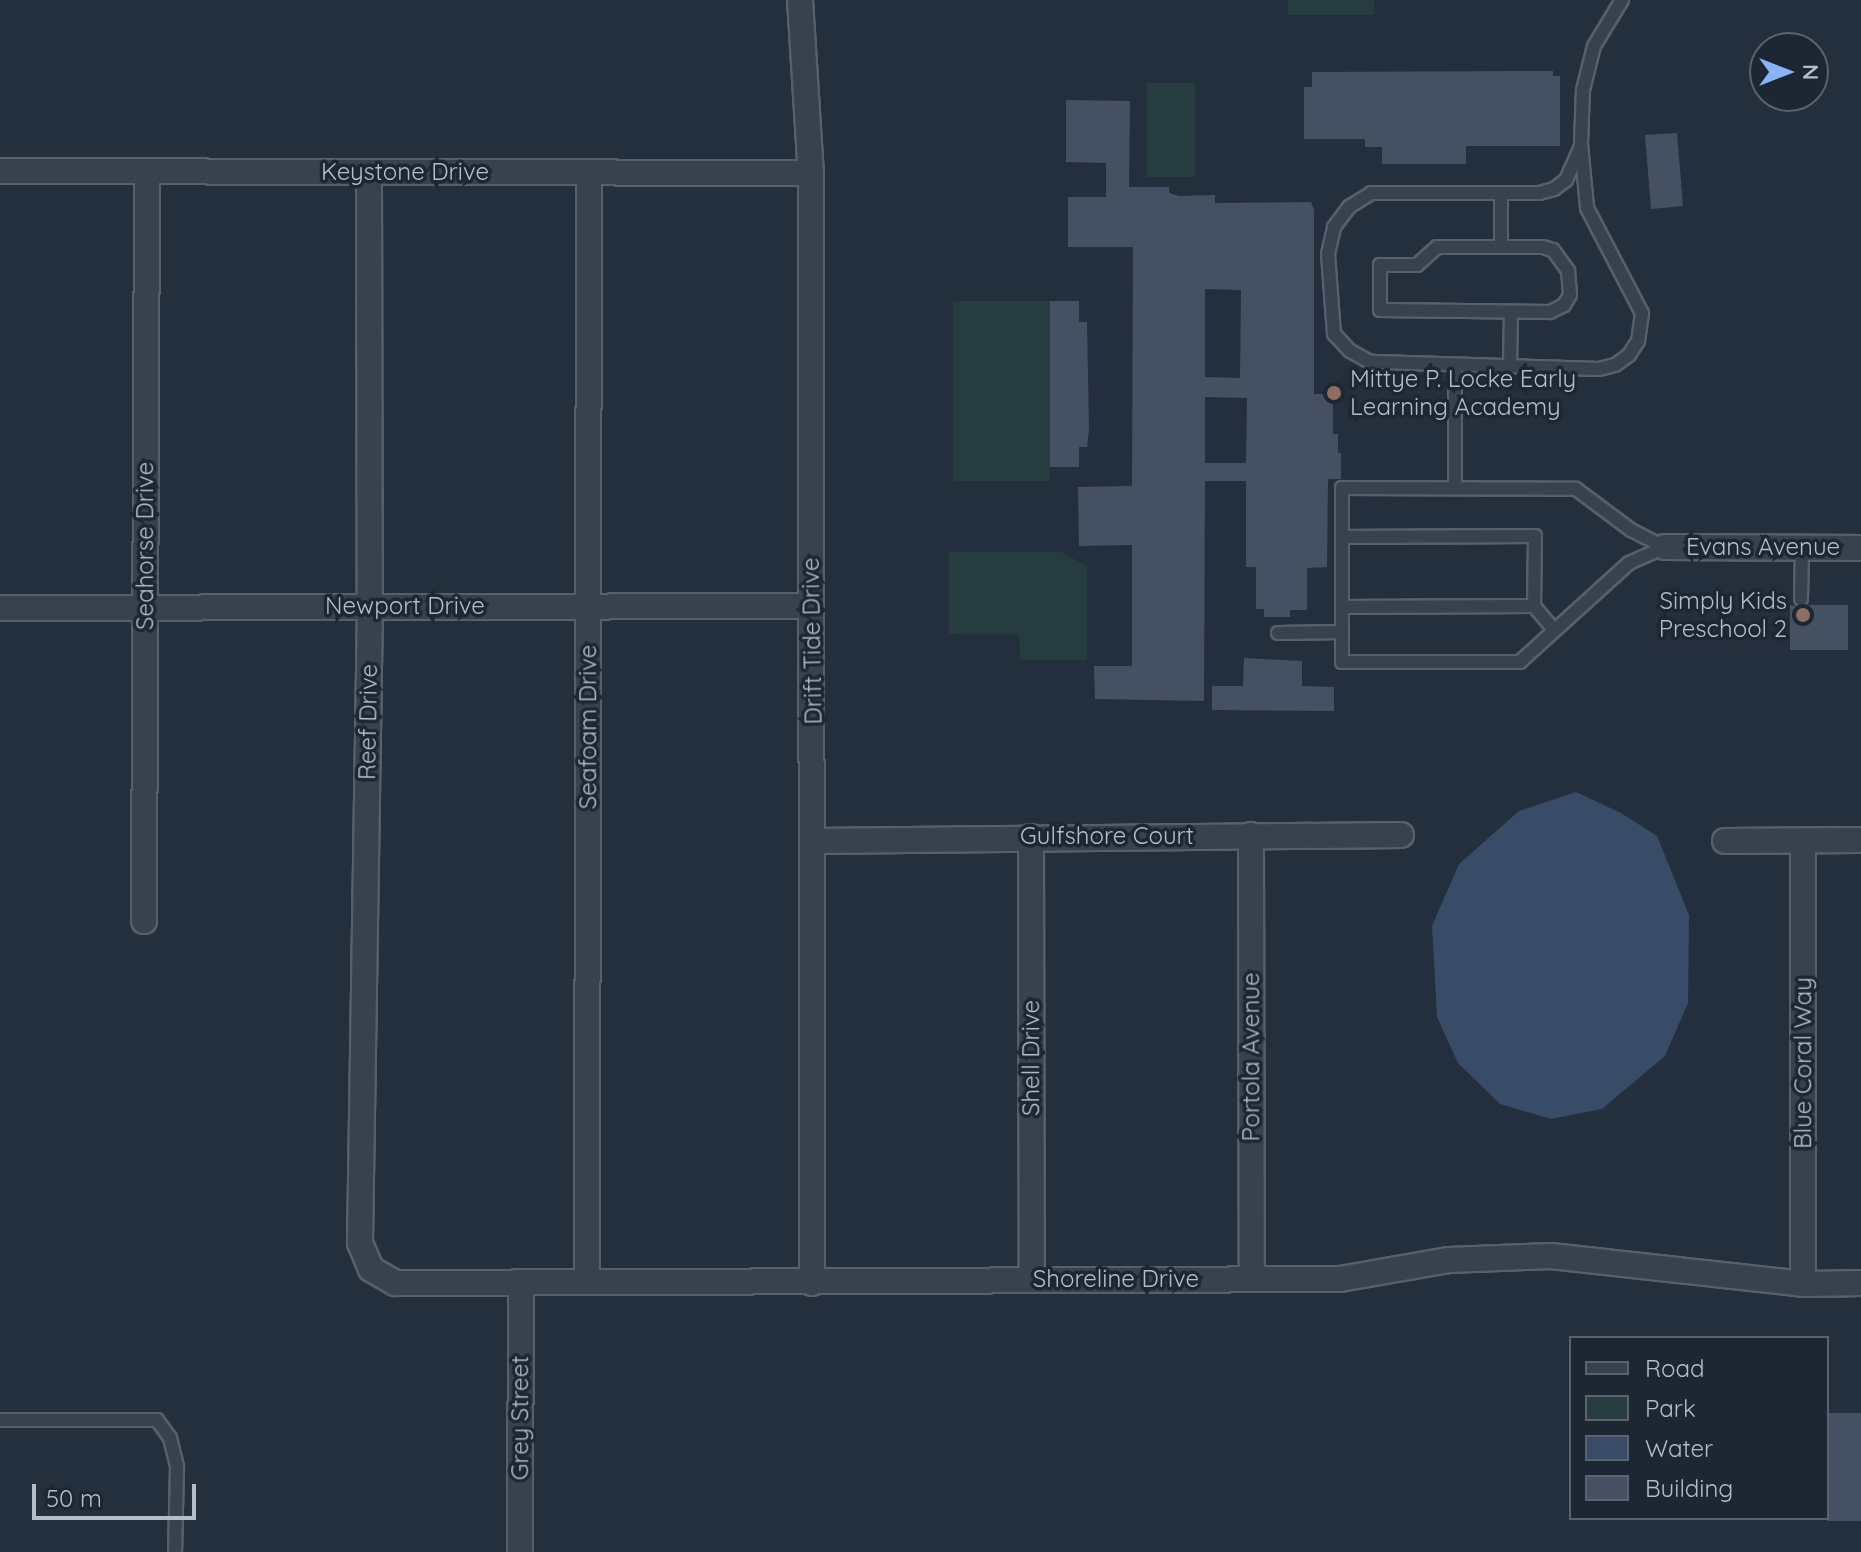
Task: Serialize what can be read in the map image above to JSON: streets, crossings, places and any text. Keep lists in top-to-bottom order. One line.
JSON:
{"streets":{"street":["Keystone Drive","Seahorse Drive","Evans Avenue","Newport Drive","Drift Tide Drive","Reef Drive","Seafoam Drive","Gulfshore Court","Portola Avenue","Shell Drive","Blue Coral Way","Shoreline Drive","Grey Street"]},"crossings":[["Keystone Drive","Seahorse Drive"],["Keystone Drive","Drift Tide Drive"],["Keystone Drive","Reef Drive"],["Keystone Drive","Seafoam Drive"],["Seahorse Drive","Newport Drive"],["Newport Drive","Drift Tide Drive"],["Newport Drive","Reef Drive"],["Newport Drive","Seafoam Drive"],["Drift Tide Drive","Gulfshore Court"],["Drift Tide Drive","Shoreline Drive"],["Reef Drive","Shoreline Drive"],["Seafoam Drive","Shoreline Drive"],["Gulfshore Court","Portola Avenue"],["Gulfshore Court","Shell Drive"],["Portola Avenue","Shoreline Drive"],["Shell Drive","Shoreline Drive"],["Blue Coral Way","Shoreline Drive"],["Shoreline Drive","Grey Street"]],"places":["Mittye P. Locke Early Learning Academy","Simply Kids Preschool 2"],"legend":["Road","Park","Water","Building"],"scale_bar":"50 m","north":"right"}
